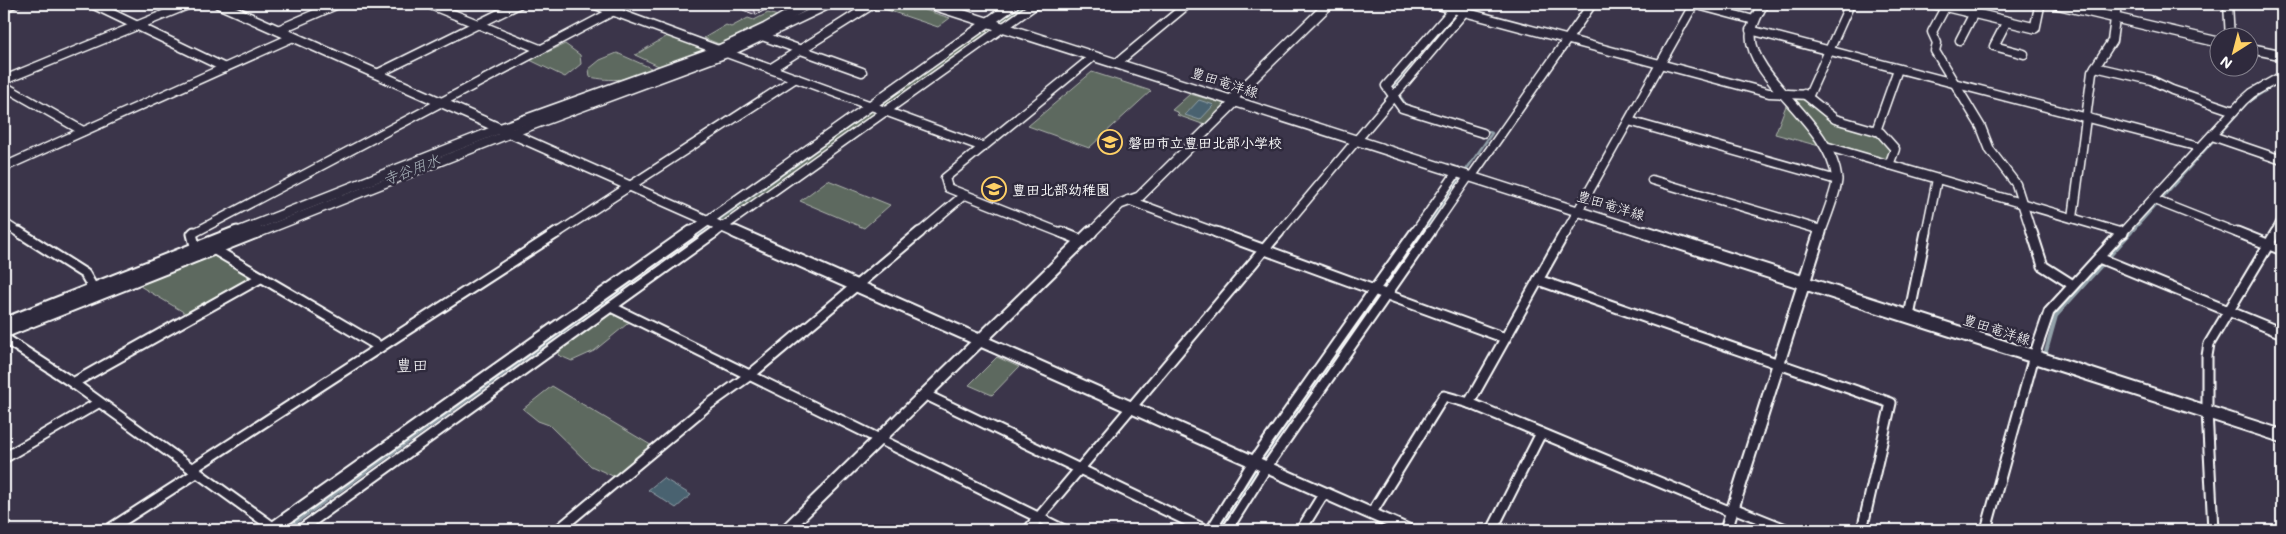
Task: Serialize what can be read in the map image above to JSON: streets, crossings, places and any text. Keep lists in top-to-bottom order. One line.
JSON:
{"streets":{"main road":["豊田竜洋線"]},"districts":["豊田"],"water":["寺谷用水"],"places":{"school or university":["磐田市立豊田北部小学校","豊田北部幼稚園"]},"north":"bottom left"}
